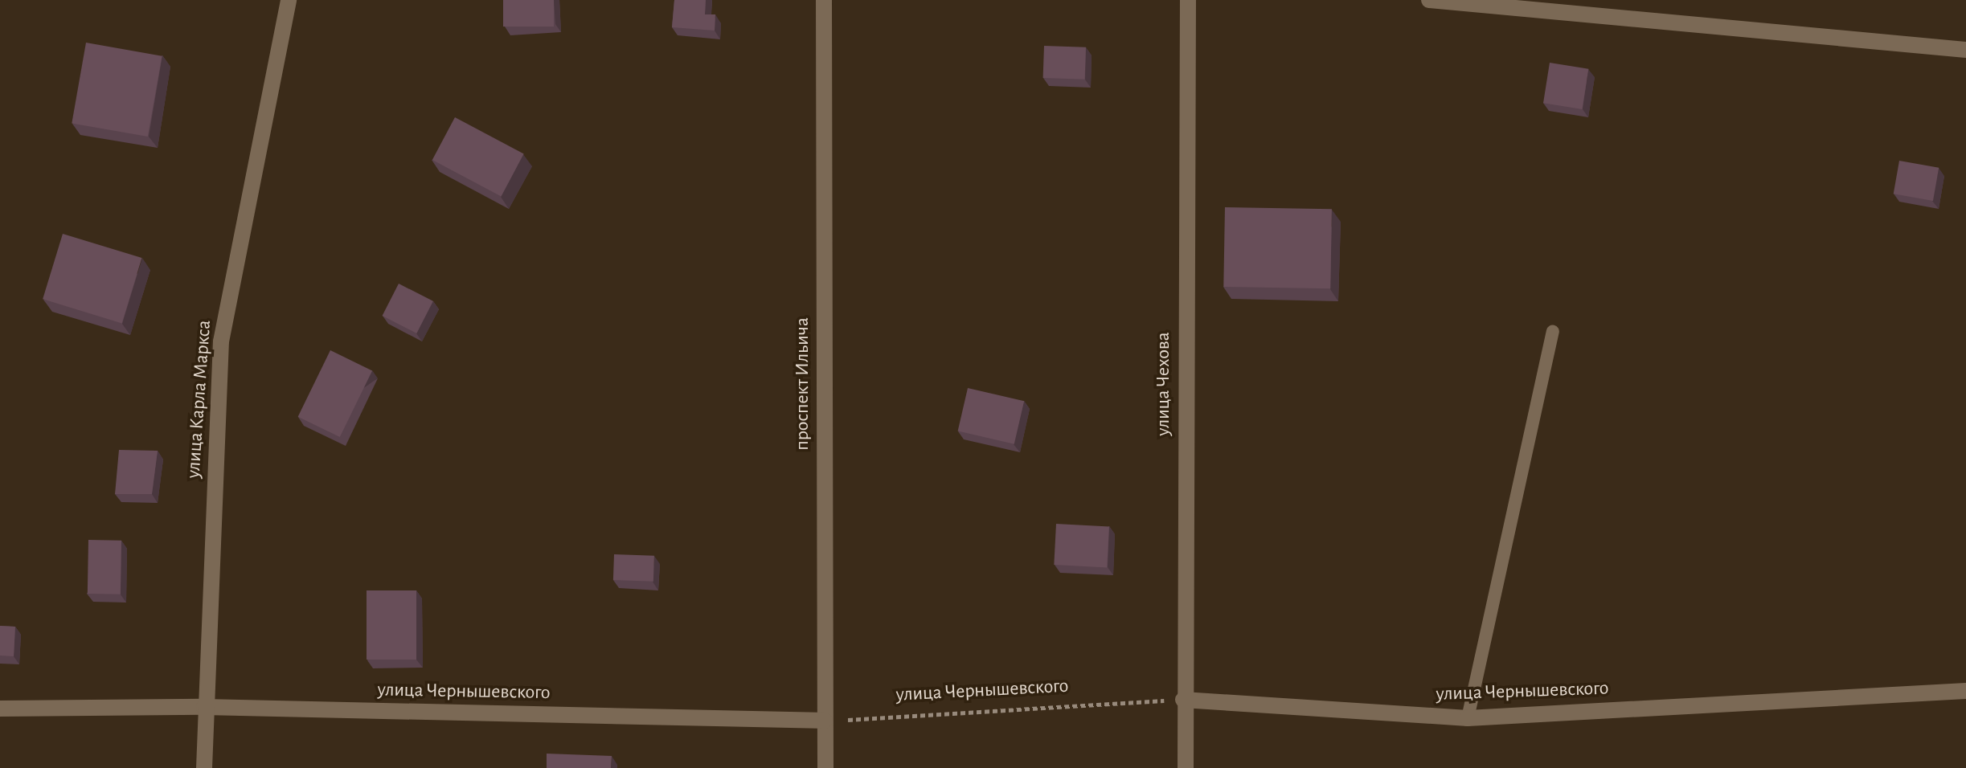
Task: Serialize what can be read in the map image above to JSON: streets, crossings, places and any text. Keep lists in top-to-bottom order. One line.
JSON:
{"streets":{"street":["проспект Ильича","улица Чехова","улица Карла Маркса","улица Чернышевского"]},"crossings":[["проспект Ильича","улица Чернышевского"],["улица Чехова","улица Чернышевского"],["улица Карла Маркса","улица Чернышевского"]]}
